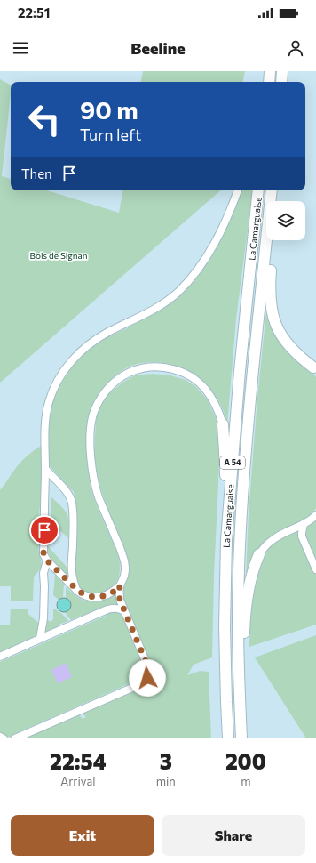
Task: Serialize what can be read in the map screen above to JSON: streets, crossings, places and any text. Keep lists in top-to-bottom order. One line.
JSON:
{"streets":{"highway":["La Camarguaise","A 54"]},"parks":["Bois de Signan"],"page":{"status":"22:51","header":"Beeline","turn":["90 m","Turn left"],"then":"Then","eta":["22:54","Arrival","3","min","200","m"],"buttons":["Exit","Share"]}}
